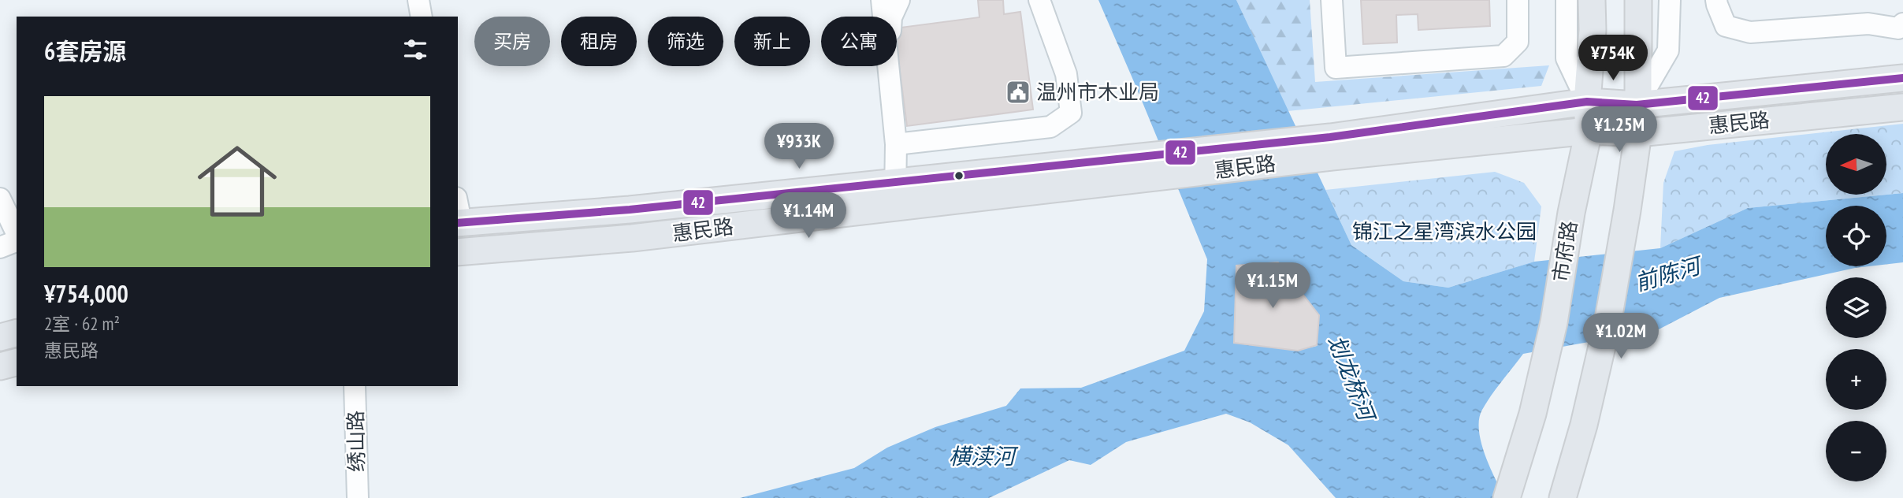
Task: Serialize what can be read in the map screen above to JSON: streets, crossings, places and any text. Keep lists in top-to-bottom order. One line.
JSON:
{"streets":{"main road":["惠民路","市府路"],"street":["绣山路"]},"crossings":[["惠民路","市府路"]],"water":["前陈河","划龙桥河","横渎河"],"parks":["锦江之星湾滨水公园"],"places":{"public building":["温州市木业局"]},"lines":["transit line 42"],"north":"left","page":{"chip":["买房","租房","筛选","新上","公寓"],"heading":"6套房源","price":["¥754K","¥1.25M","¥933K","¥1.14M","¥1.15M","¥1.02M"],"list":[{"name":"¥754,000","note":"2室 · 62 m² · 惠民路"}],"map_buttons":["+","−"]}}
